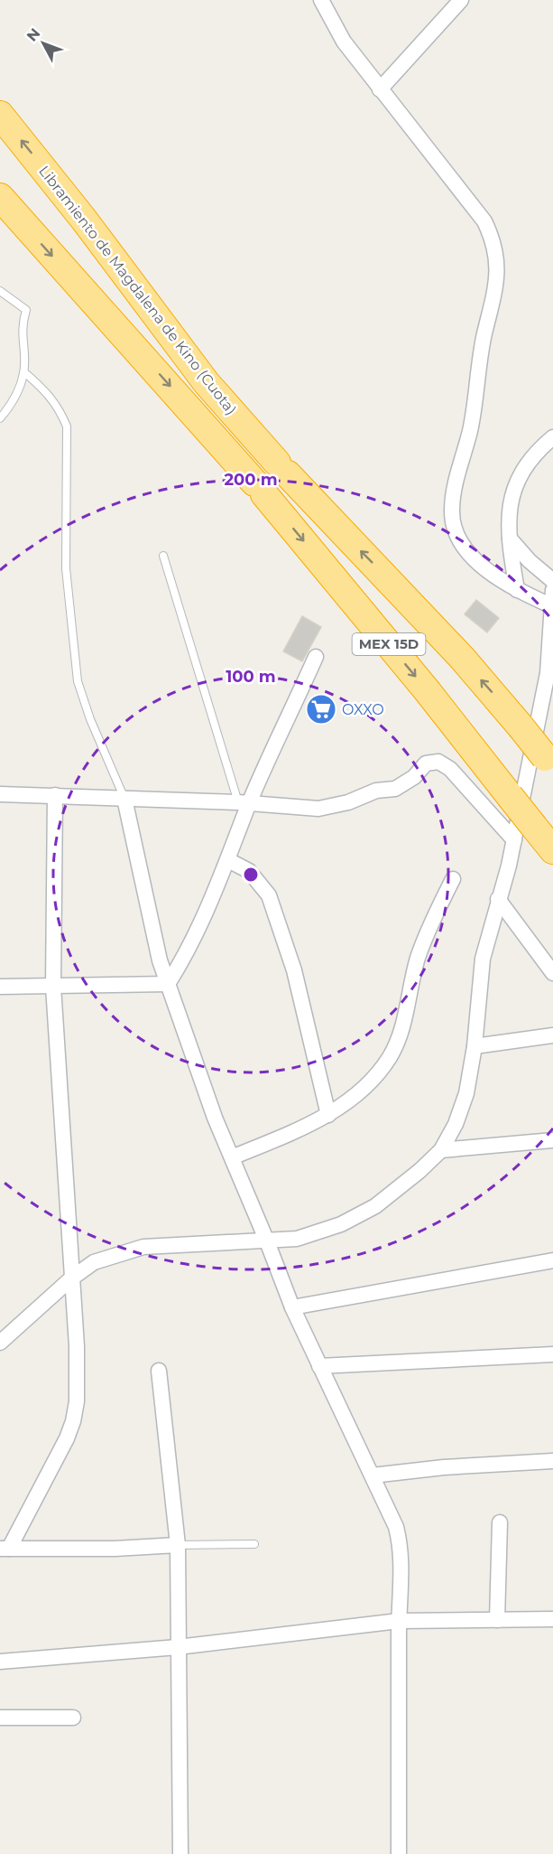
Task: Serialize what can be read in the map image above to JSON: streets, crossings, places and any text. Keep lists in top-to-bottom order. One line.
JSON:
{"streets":{"highway":["Libramiento de Magdalena de Kino (Cuota)","MEX 15D"]},"places":{"supermarket":["OXXO"]},"north":"top left","rings":["200 m","100 m"]}
